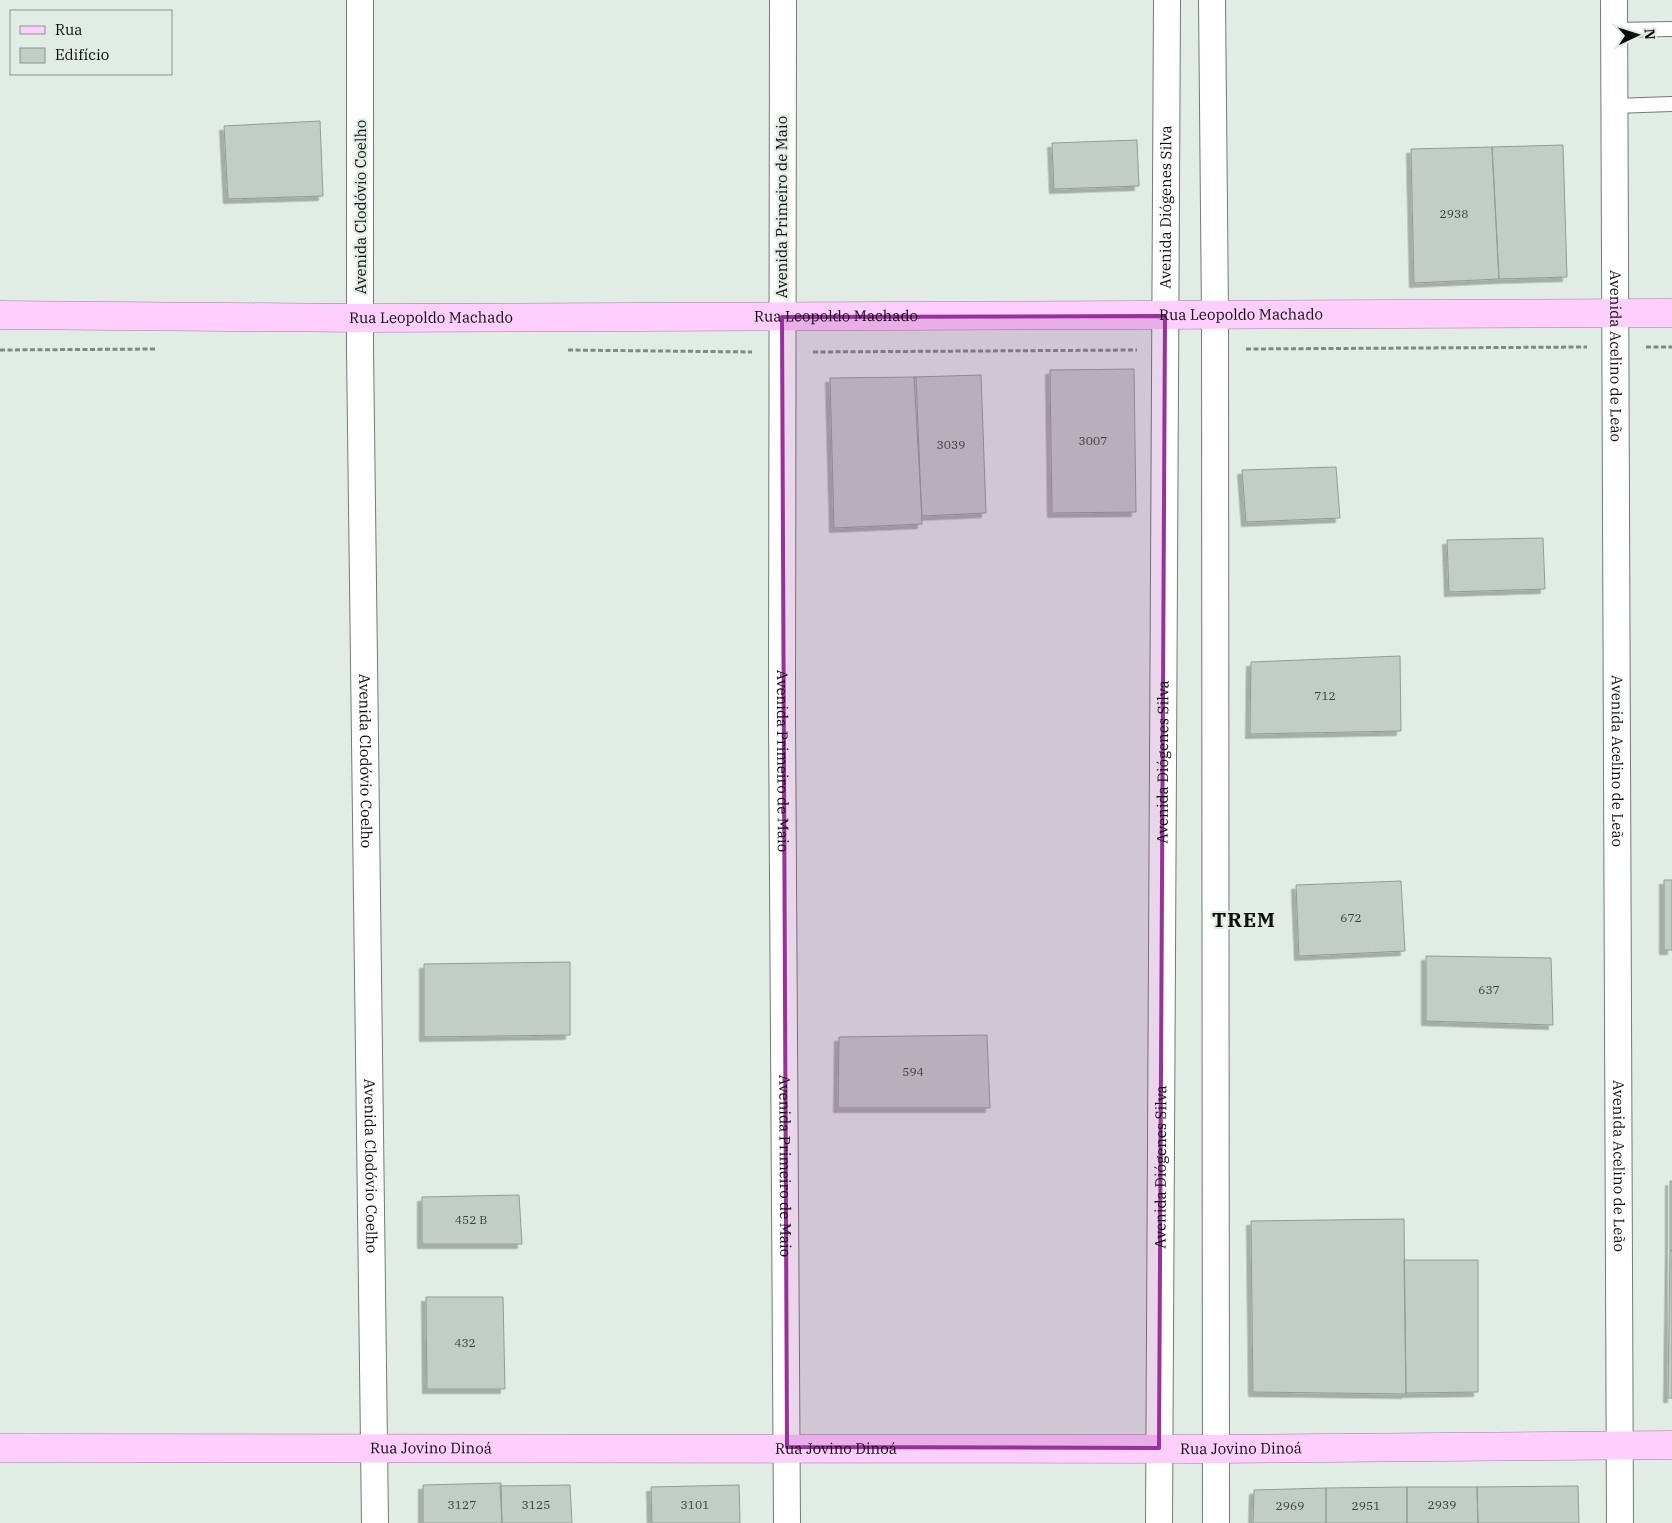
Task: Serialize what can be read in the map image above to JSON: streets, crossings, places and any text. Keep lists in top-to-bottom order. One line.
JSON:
{"streets":{"main road":["Rua Leopoldo Machado","Rua Jovino Dinoá"],"street":["Avenida Clodóvio Coelho","Avenida Primeiro de Maio","Avenida Diógenes Silva","Avenida Acelino de Leão"]},"crossings":[["Avenida Clodóvio Coelho","Rua Leopoldo Machado"],["Avenida Clodóvio Coelho","Rua Jovino Dinoá"],["Avenida Primeiro de Maio","Rua Leopoldo Machado"],["Avenida Primeiro de Maio","Rua Jovino Dinoá"],["Avenida Diógenes Silva","Rua Leopoldo Machado"],["Avenida Diógenes Silva","Rua Jovino Dinoá"],["Rua Leopoldo Machado","Avenida Acelino de Leão"],["Avenida Acelino de Leão","Rua Jovino Dinoá"]],"districts":["TREM"],"house_numbers":["2938","3007","3039","712","672","637","594","452 B","432","3127","3125","3101","2939","2969","2951"],"legend":["Rua","Edifício"],"north":"right"}
